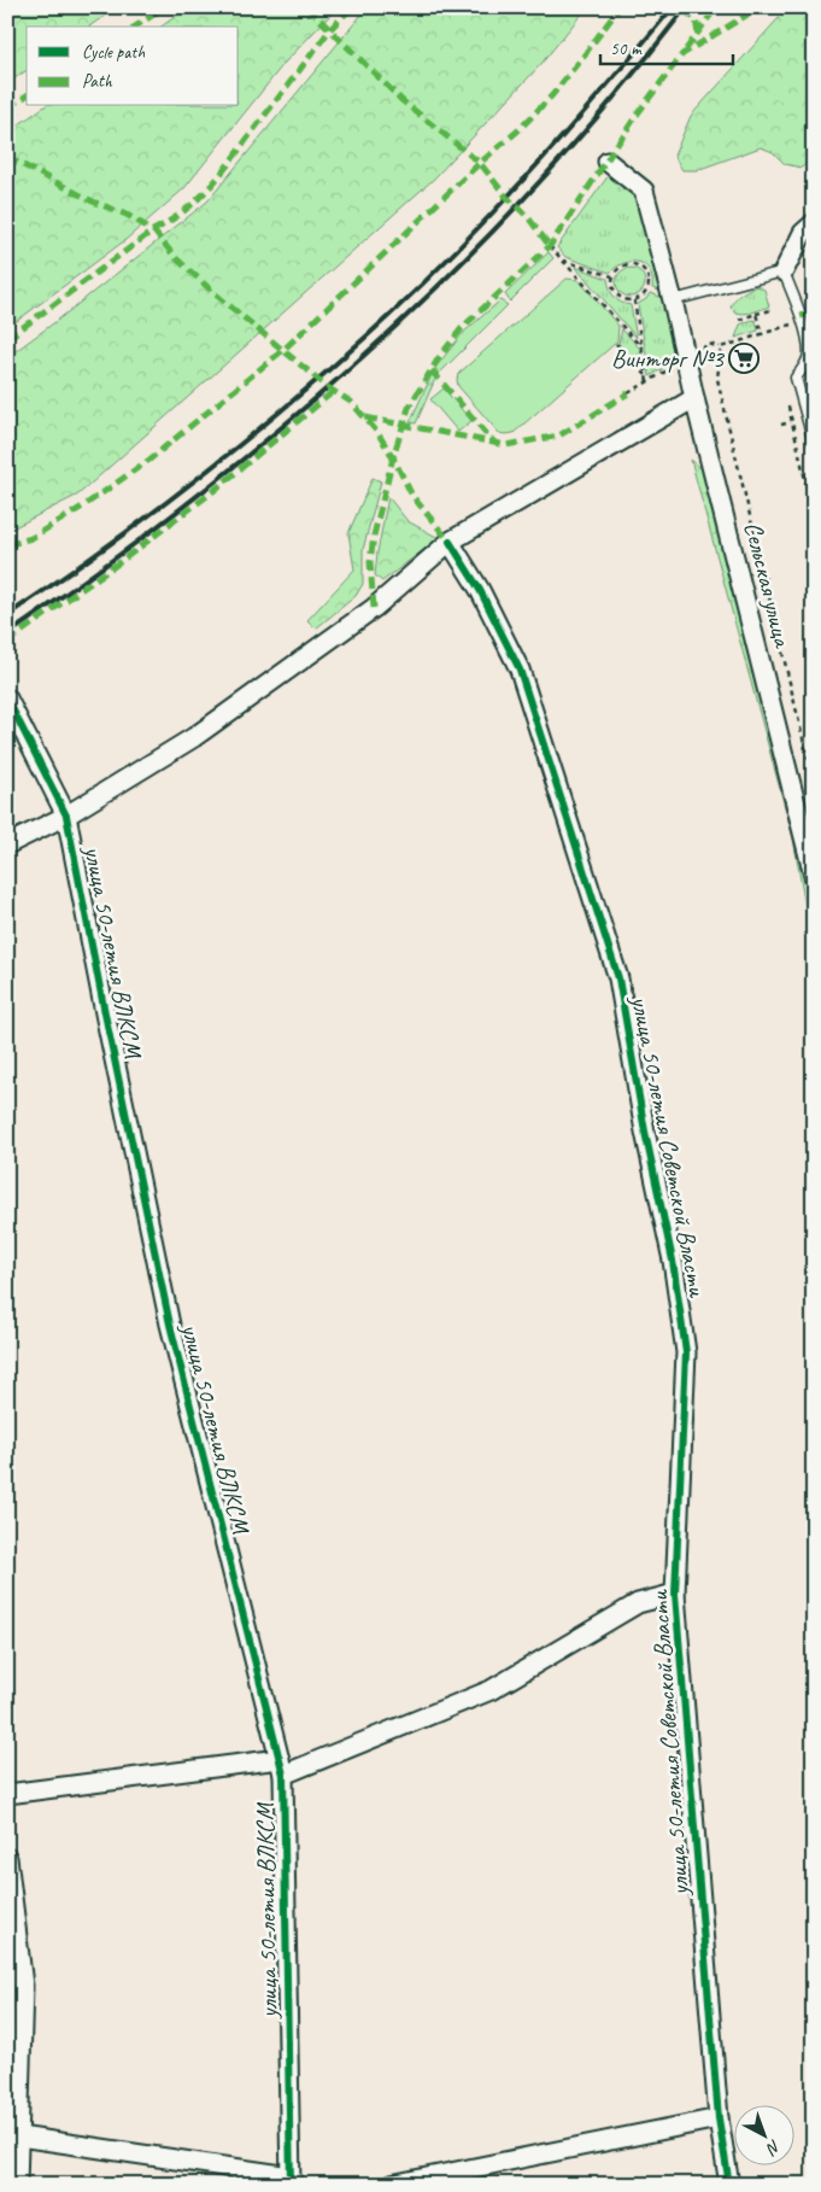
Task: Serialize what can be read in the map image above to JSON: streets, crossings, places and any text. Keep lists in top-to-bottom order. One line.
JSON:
{"streets":{"street":["Сельская улица","улица 50-летия ВЛКСМ","улица 50-летия Советской Власти"]},"places":{"supermarket":["Винторг №3"]},"legend":["Cycle path","Path"],"scale_bar":"50 m","north":"bottom right"}
